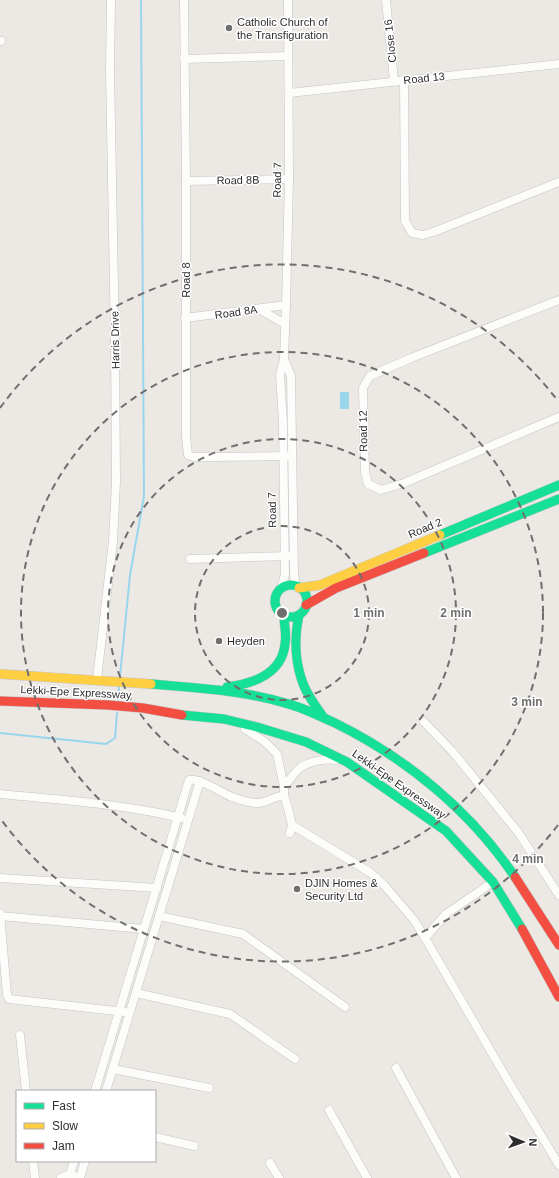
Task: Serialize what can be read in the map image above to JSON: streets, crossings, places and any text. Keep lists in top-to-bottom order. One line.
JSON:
{"streets":{"main road":["Road 2","Lekki-Epe Expressway"],"street":["Close 16","Road 13","Road 8B","Road 7","Road 8","Road 8A","Harris Drive","Road 12"]},"crossings":[["Close 16","Road 13"],["Road 13","Road 7"],["Road 8B","Road 7"],["Road 8B","Road 8"],["Road 7","Road 8"],["Road 7","Road 8A"],["Road 7","Road 2"],["Road 8","Road 8A"],["Harris Drive","Lekki-Epe Expressway"]],"places":["Catholic Church of the Transfiguration","Heyden","DJIN Homes & Security Ltd"],"legend":["Fast","Slow","Jam"],"north":"right","rings":["1 min","2 min","3 min","4 min"]}
